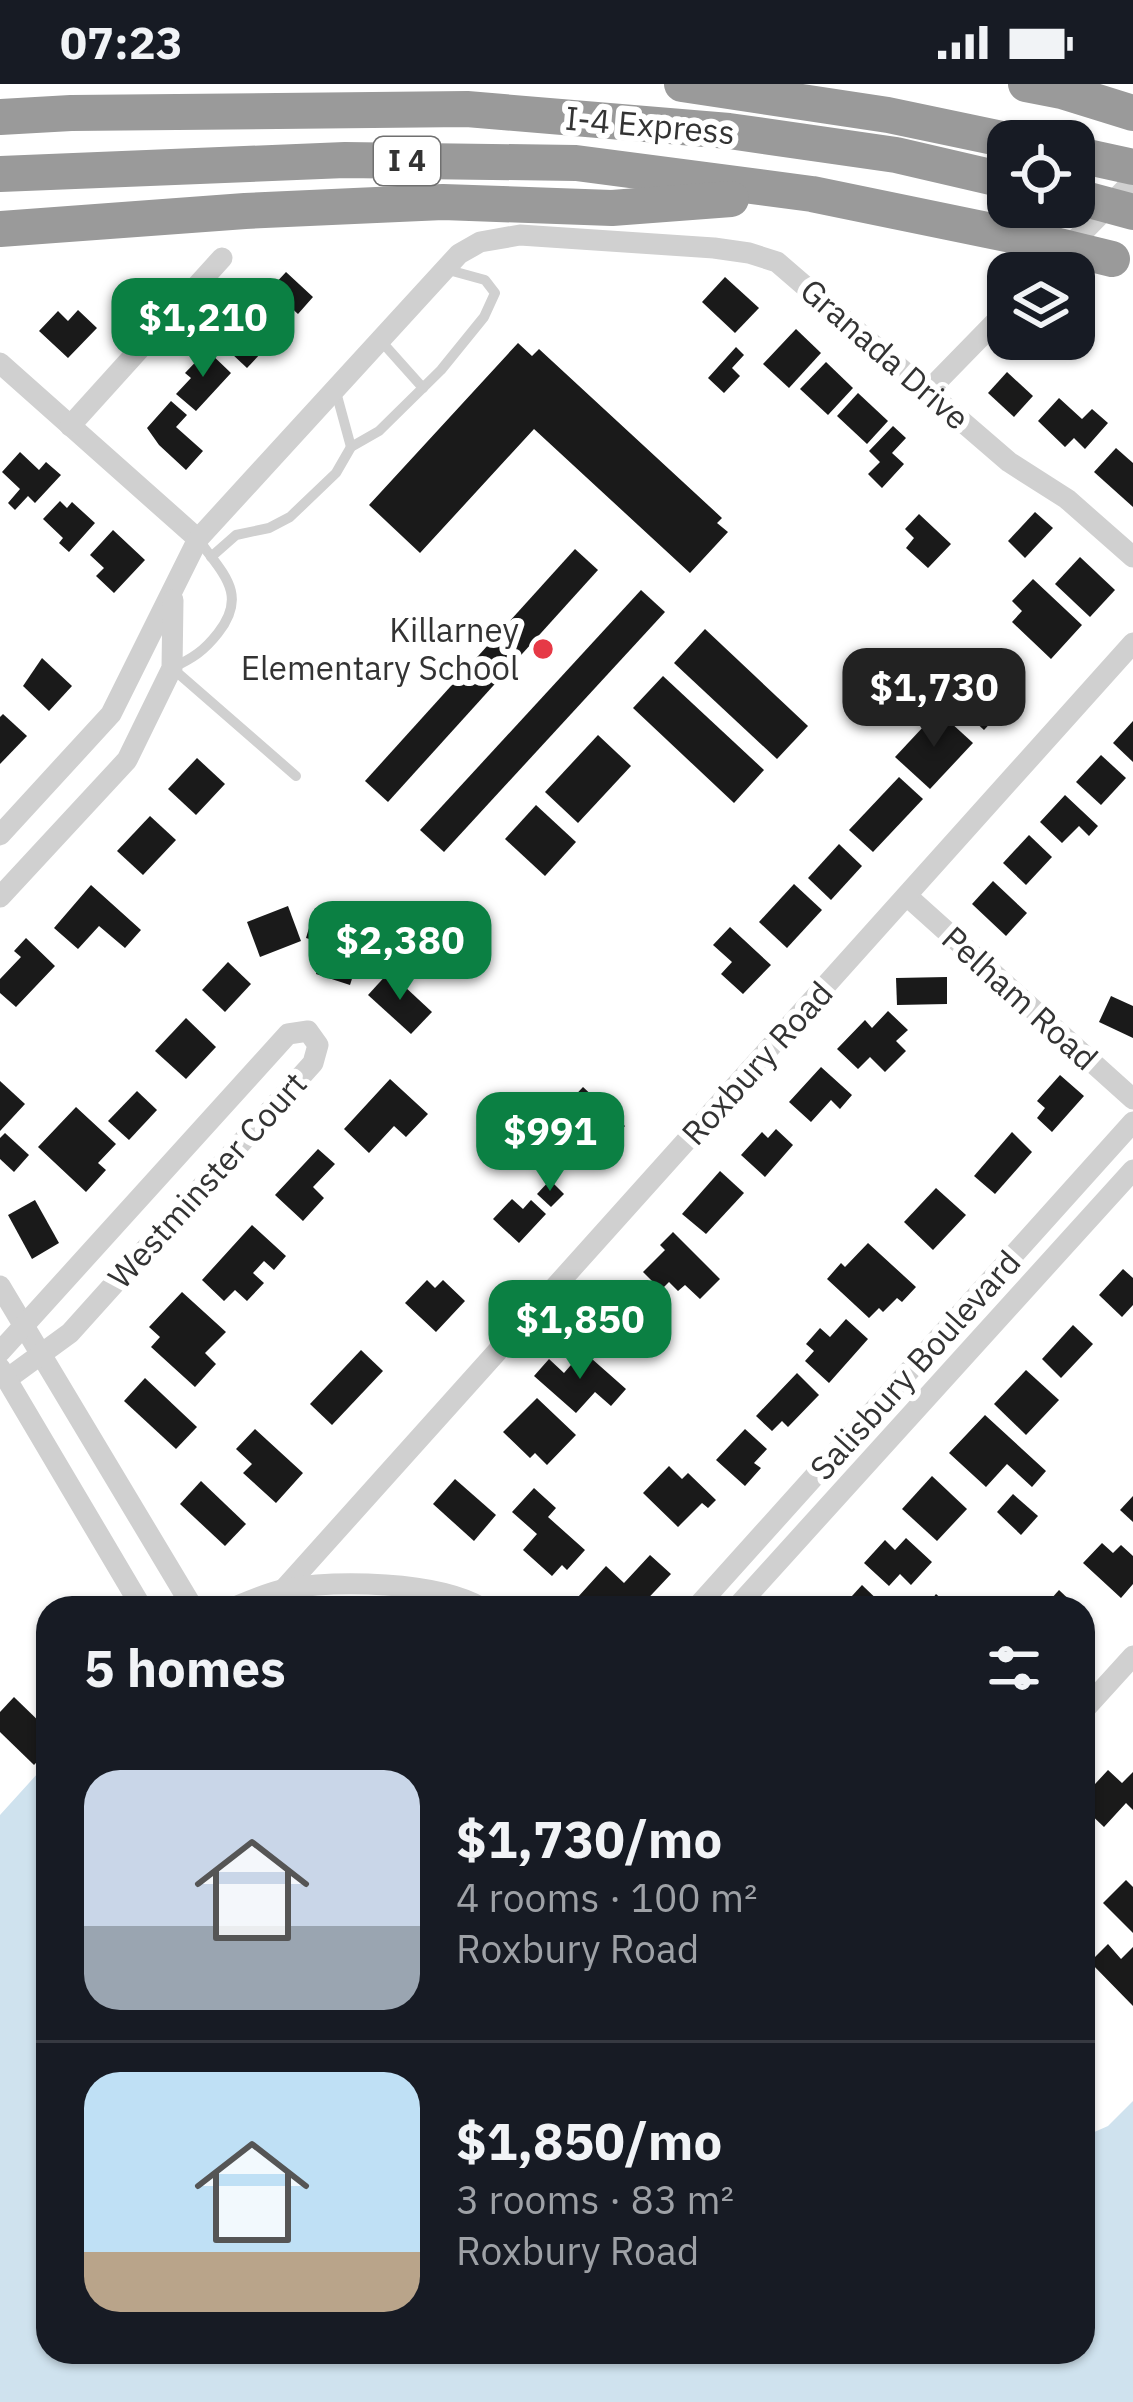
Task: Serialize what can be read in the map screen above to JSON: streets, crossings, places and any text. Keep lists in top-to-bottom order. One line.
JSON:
{"streets":{"highway":["I-4 Express","I 4"],"street":["Granada Drive","Pelham Road","Roxbury Road","Westminster Court","Salisbury Boulevard"]},"crossings":[["Pelham Road","Roxbury Road"]],"places":["Killarney Elementary School"],"page":{"status":"07:23","price":["$1,210","$1,730","$2,380","$991","$1,850"],"heading":"5 homes","list":[{"name":"$1,730/mo","note":"4 rooms · 100 m² · Roxbury Road"},{"name":"$1,850/mo","note":"3 rooms · 83 m² · Roxbury Road"}]}}
